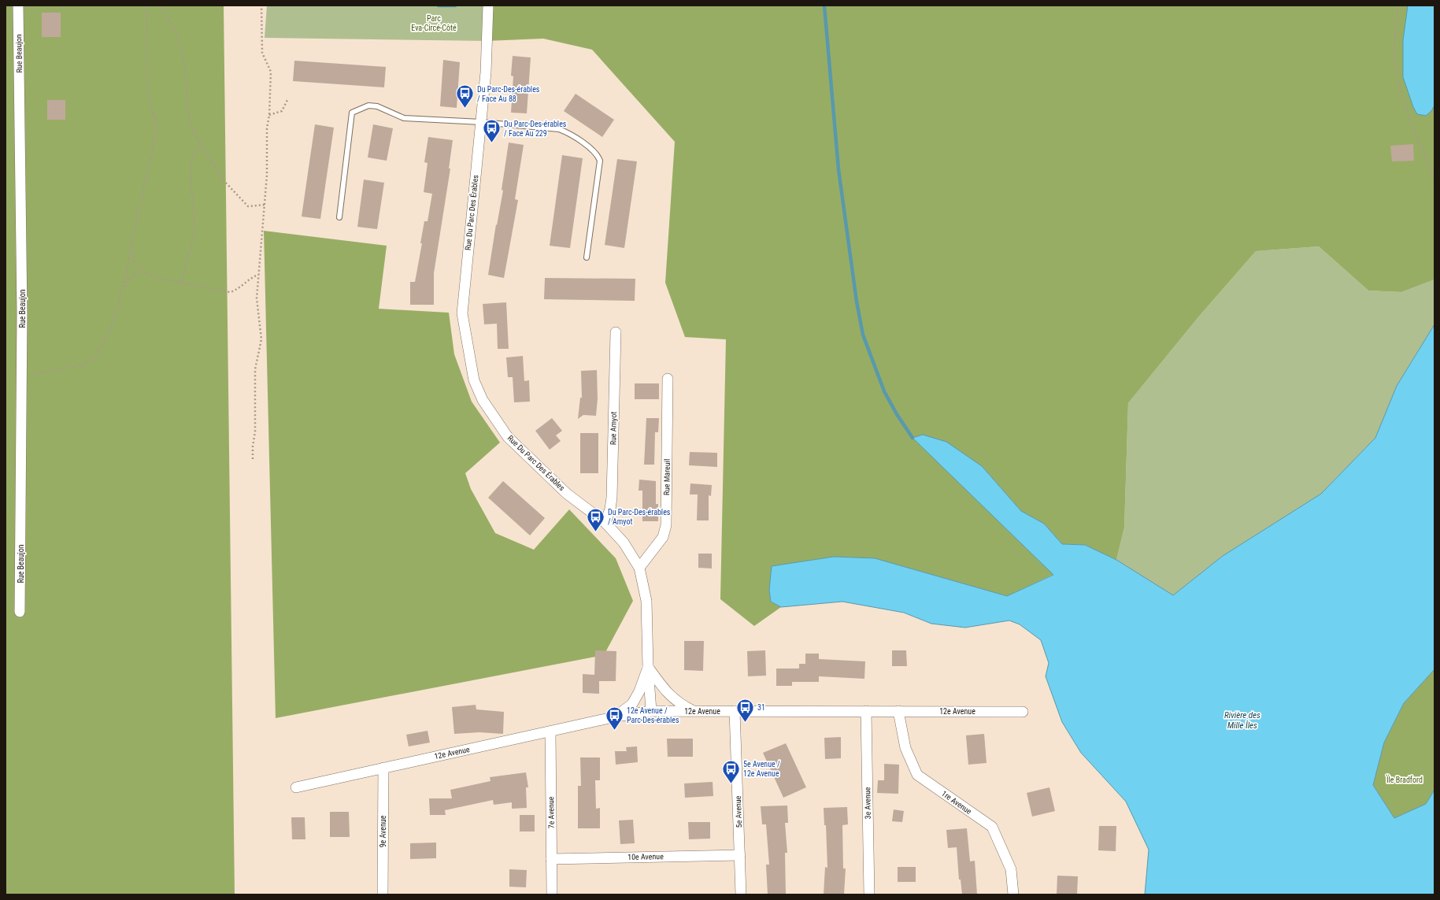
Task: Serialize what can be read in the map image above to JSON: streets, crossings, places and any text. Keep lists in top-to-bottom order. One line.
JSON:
{"streets":{"street":["Rue Beaujon","Rue Du Parc Des Érables","Rue Amyot","Rue Mareuil","12e Avenue","1re Avenue","3e Avenue","5e Avenue","7e Avenue","9e Avenue","10e Avenue"]},"crossings":[["Rue Du Parc Des Érables","Rue Amyot"],["Rue Du Parc Des Érables","Rue Mareuil"],["Rue Du Parc Des Érables","12e Avenue"],["12e Avenue","1re Avenue"],["12e Avenue","3e Avenue"],["12e Avenue","5e Avenue"],["12e Avenue","7e Avenue"],["12e Avenue","9e Avenue"],["5e Avenue","10e Avenue"],["7e Avenue","10e Avenue"]],"water":["Rivière des Mille Îles"],"parks":["Parc Eva-Circé-Côté","Ïle Bradford"],"places":{"bus stop":["Du Parc-Des-érables / Face Au 88","Du Parc-Des-érables / Face Au 229","Du Parc-Des-érables / Amyot","31","12e Avenue / Parc-Des-érables","5e Avenue / 12e Avenue"]}}
